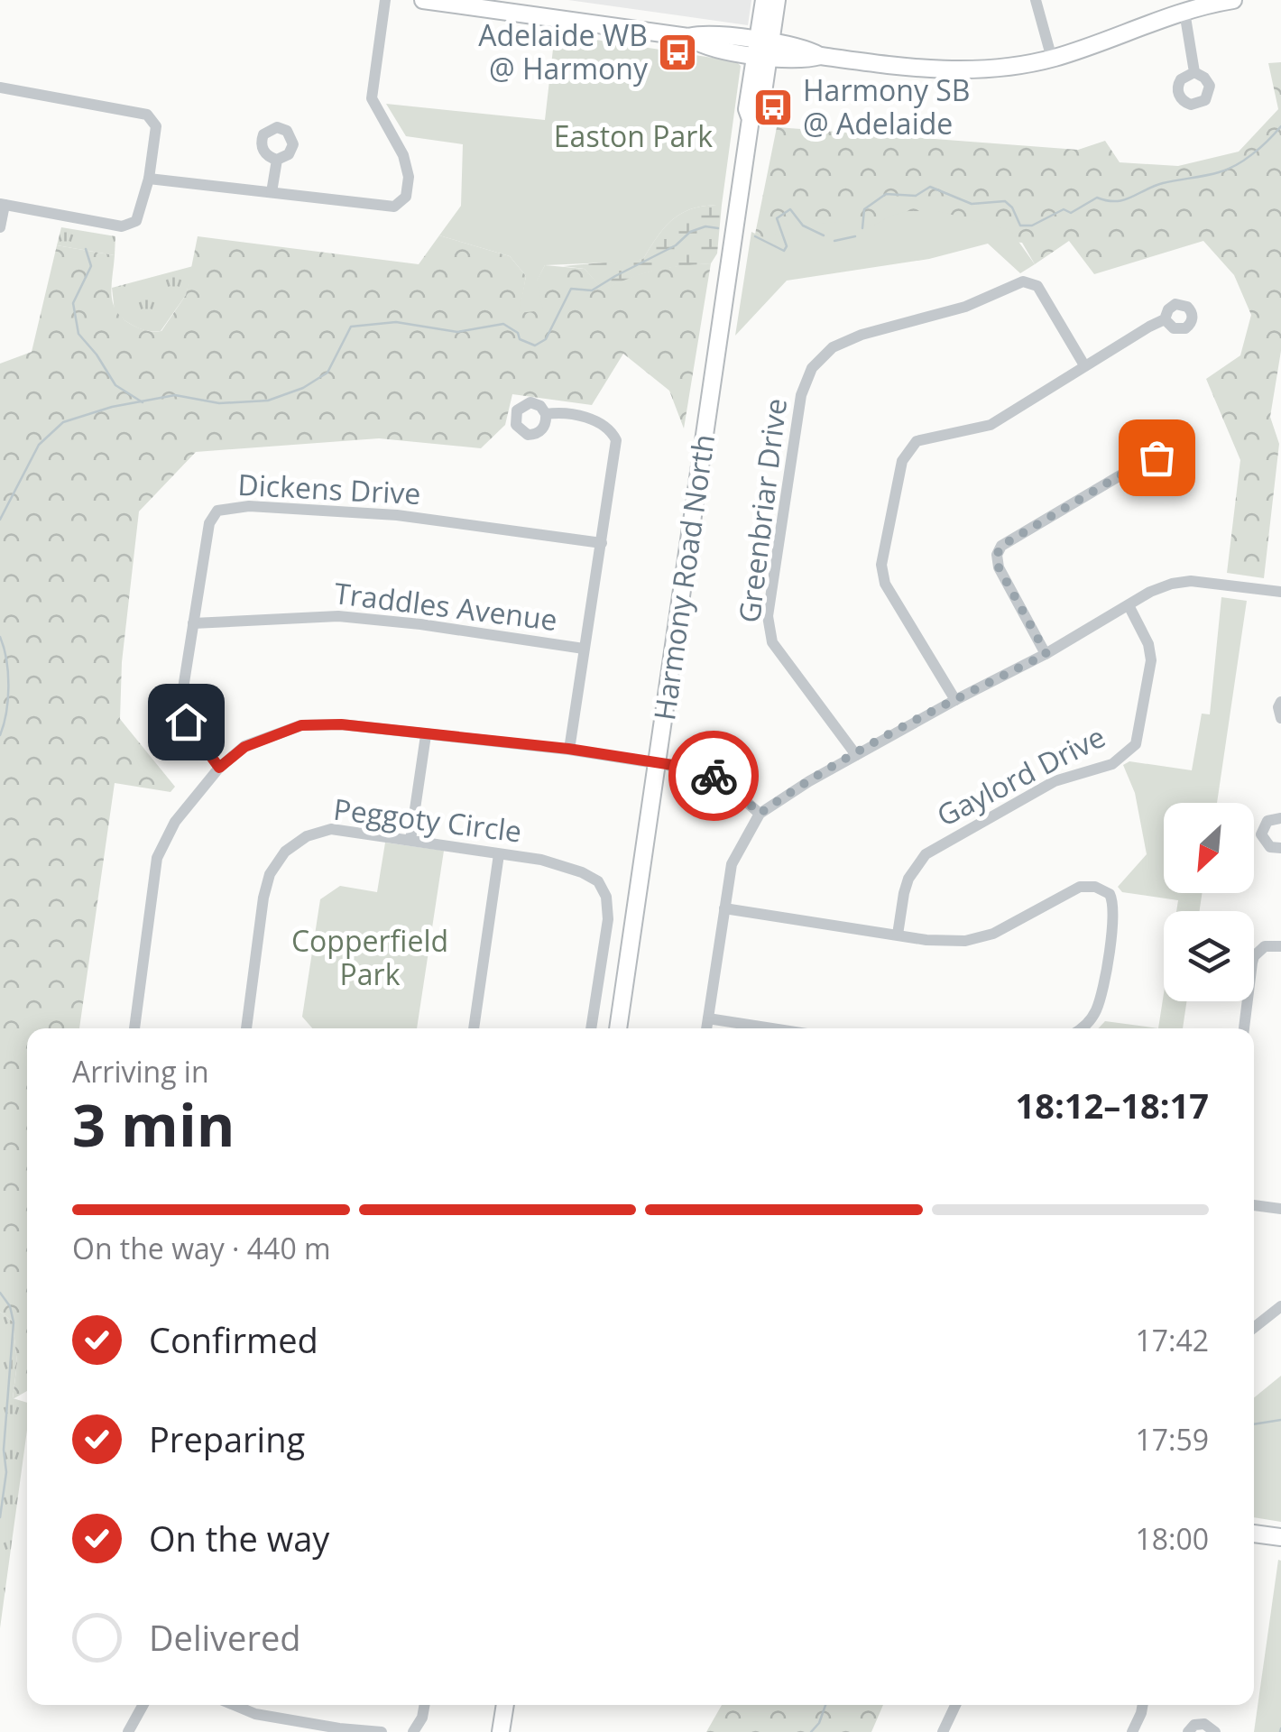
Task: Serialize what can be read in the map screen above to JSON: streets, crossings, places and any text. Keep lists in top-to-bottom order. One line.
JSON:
{"streets":{"main road":["Harmony Road North"],"street":["Dickens Drive","Greenbriar Drive","Traddles Avenue","Gaylord Drive","Peggoty Circle"]},"crossings":[["Dickens Drive","Traddles Avenue"]],"parks":["Easton Park","Copperfield Park"],"places":{"bus stop":["Adelaide WB @ Harmony","Harmony SB @ Adelaide"]},"north":"bottom left","page":{"heading":["3 min","Arriving in","18:12–18:17"],"bar":"On the way · 440 m","list":[["Confirmed","17:42"],["Preparing","17:59"],["On the way","18:00"],"Delivered"]}}
